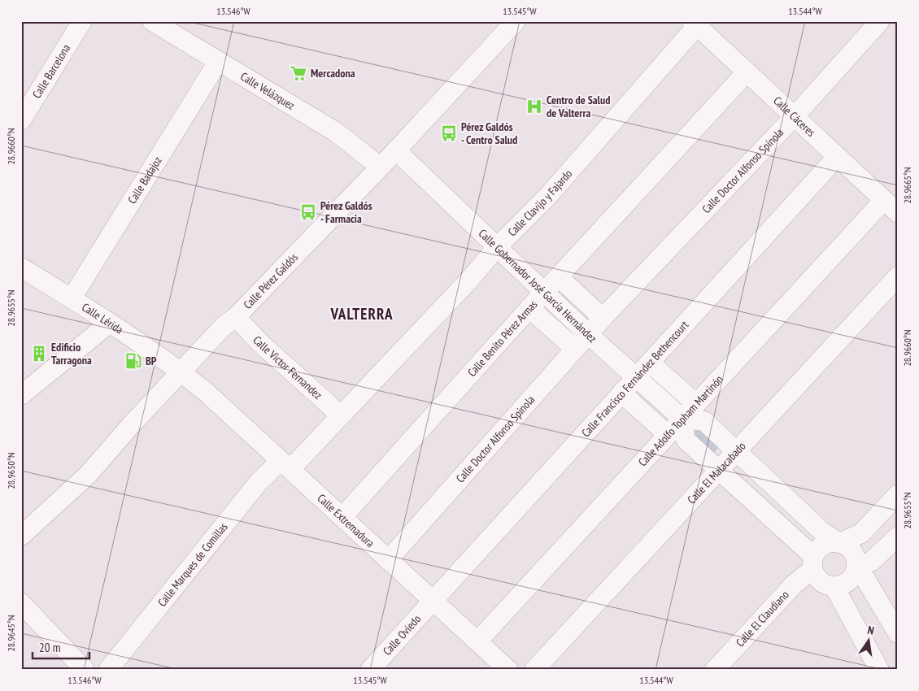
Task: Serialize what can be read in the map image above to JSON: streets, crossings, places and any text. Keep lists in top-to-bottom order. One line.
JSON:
{"streets":{"street":["Calle Barcelona","Calle Velázquez","Calle Cáceres","Calle Doctor Alfonso Spínola","Calle Badajoz","Calle Clavijo y Fajardo","Calle Pérez Galdós","Calle Gobernador José García Hernández","Calle Lérida","Calle Benito Pérez Armas","Calle Victor Fernandez","Calle Francisco Fernández Bethencourt","Calle Adolfo Topham Martinón","Calle Doctor Alfonso Spinola","Calle El Malacabado","Calle Extremadura","Calle Marques de Comillas","Calle El Claudiano","Calle Oviedo"]},"crossings":[["Calle Velázquez","Calle Badajoz"],["Calle Velázquez","Calle Pérez Galdós"],["Calle Cáceres","Calle Doctor Alfonso Spínola"],["Calle Cáceres","Calle Clavijo y Fajardo"],["Calle Cáceres","Calle Benito Pérez Armas"],["Calle Cáceres","Calle Francisco Fernández Bethencourt"],["Calle Cáceres","Calle Adolfo Topham Martinón"],["Calle Doctor Alfonso Spínola","Calle Gobernador José García Hernández"],["Calle Doctor Alfonso Spínola","Calle Doctor Alfonso Spinola"],["Calle Badajoz","Calle Lérida"],["Calle Clavijo y Fajardo","Calle Gobernador José García Hernández"],["Calle Clavijo y Fajardo","Calle Victor Fernandez"],["Calle Clavijo y Fajardo","Calle Extremadura"],["Calle Clavijo y Fajardo","Calle Marques de Comillas"],["Calle Pérez Galdós","Calle Gobernador José García Hernández"],["Calle Pérez Galdós","Calle Lérida"],["Calle Pérez Galdós","Calle Victor Fernandez"],["Calle Pérez Galdós","Calle Extremadura"],["Calle Gobernador José García Hernández","Calle Benito Pérez Armas"],["Calle Gobernador José García Hernández","Calle Francisco Fernández Bethencourt"],["Calle Gobernador José García Hernández","Calle Adolfo Topham Martinón"],["Calle Gobernador José García Hernández","Calle Doctor Alfonso Spinola"],["Calle Lérida","Calle Extremadura"],["Calle Benito Pérez Armas","Calle Extremadura"],["Calle Francisco Fernández Bethencourt","Calle Extremadura"],["Calle Francisco Fernández Bethencourt","Calle Oviedo"],["Calle Adolfo Topham Martinón","Calle Extremadura"],["Calle Doctor Alfonso Spinola","Calle Extremadura"],["Calle Extremadura","Calle Marques de Comillas"],["Calle Extremadura","Calle Oviedo"]],"districts":["VALTERRA"],"places":{"supermarket":["Mercadona"],"hospital":["Centro de Salud de Valterra"],"bus stop":["Pérez Galdós - Centro Salud","Pérez Galdós - Farmacia"],"building":["Edificio Tarragona"],"fuel station":["BP"]},"scale_bar":"20 m","north":"top","coordinates":["13.546°W","13.545°W","13.544°W","28.9660°N","28.9665°N","28.9655°N","28.9650°N","28.9645°N"]}
